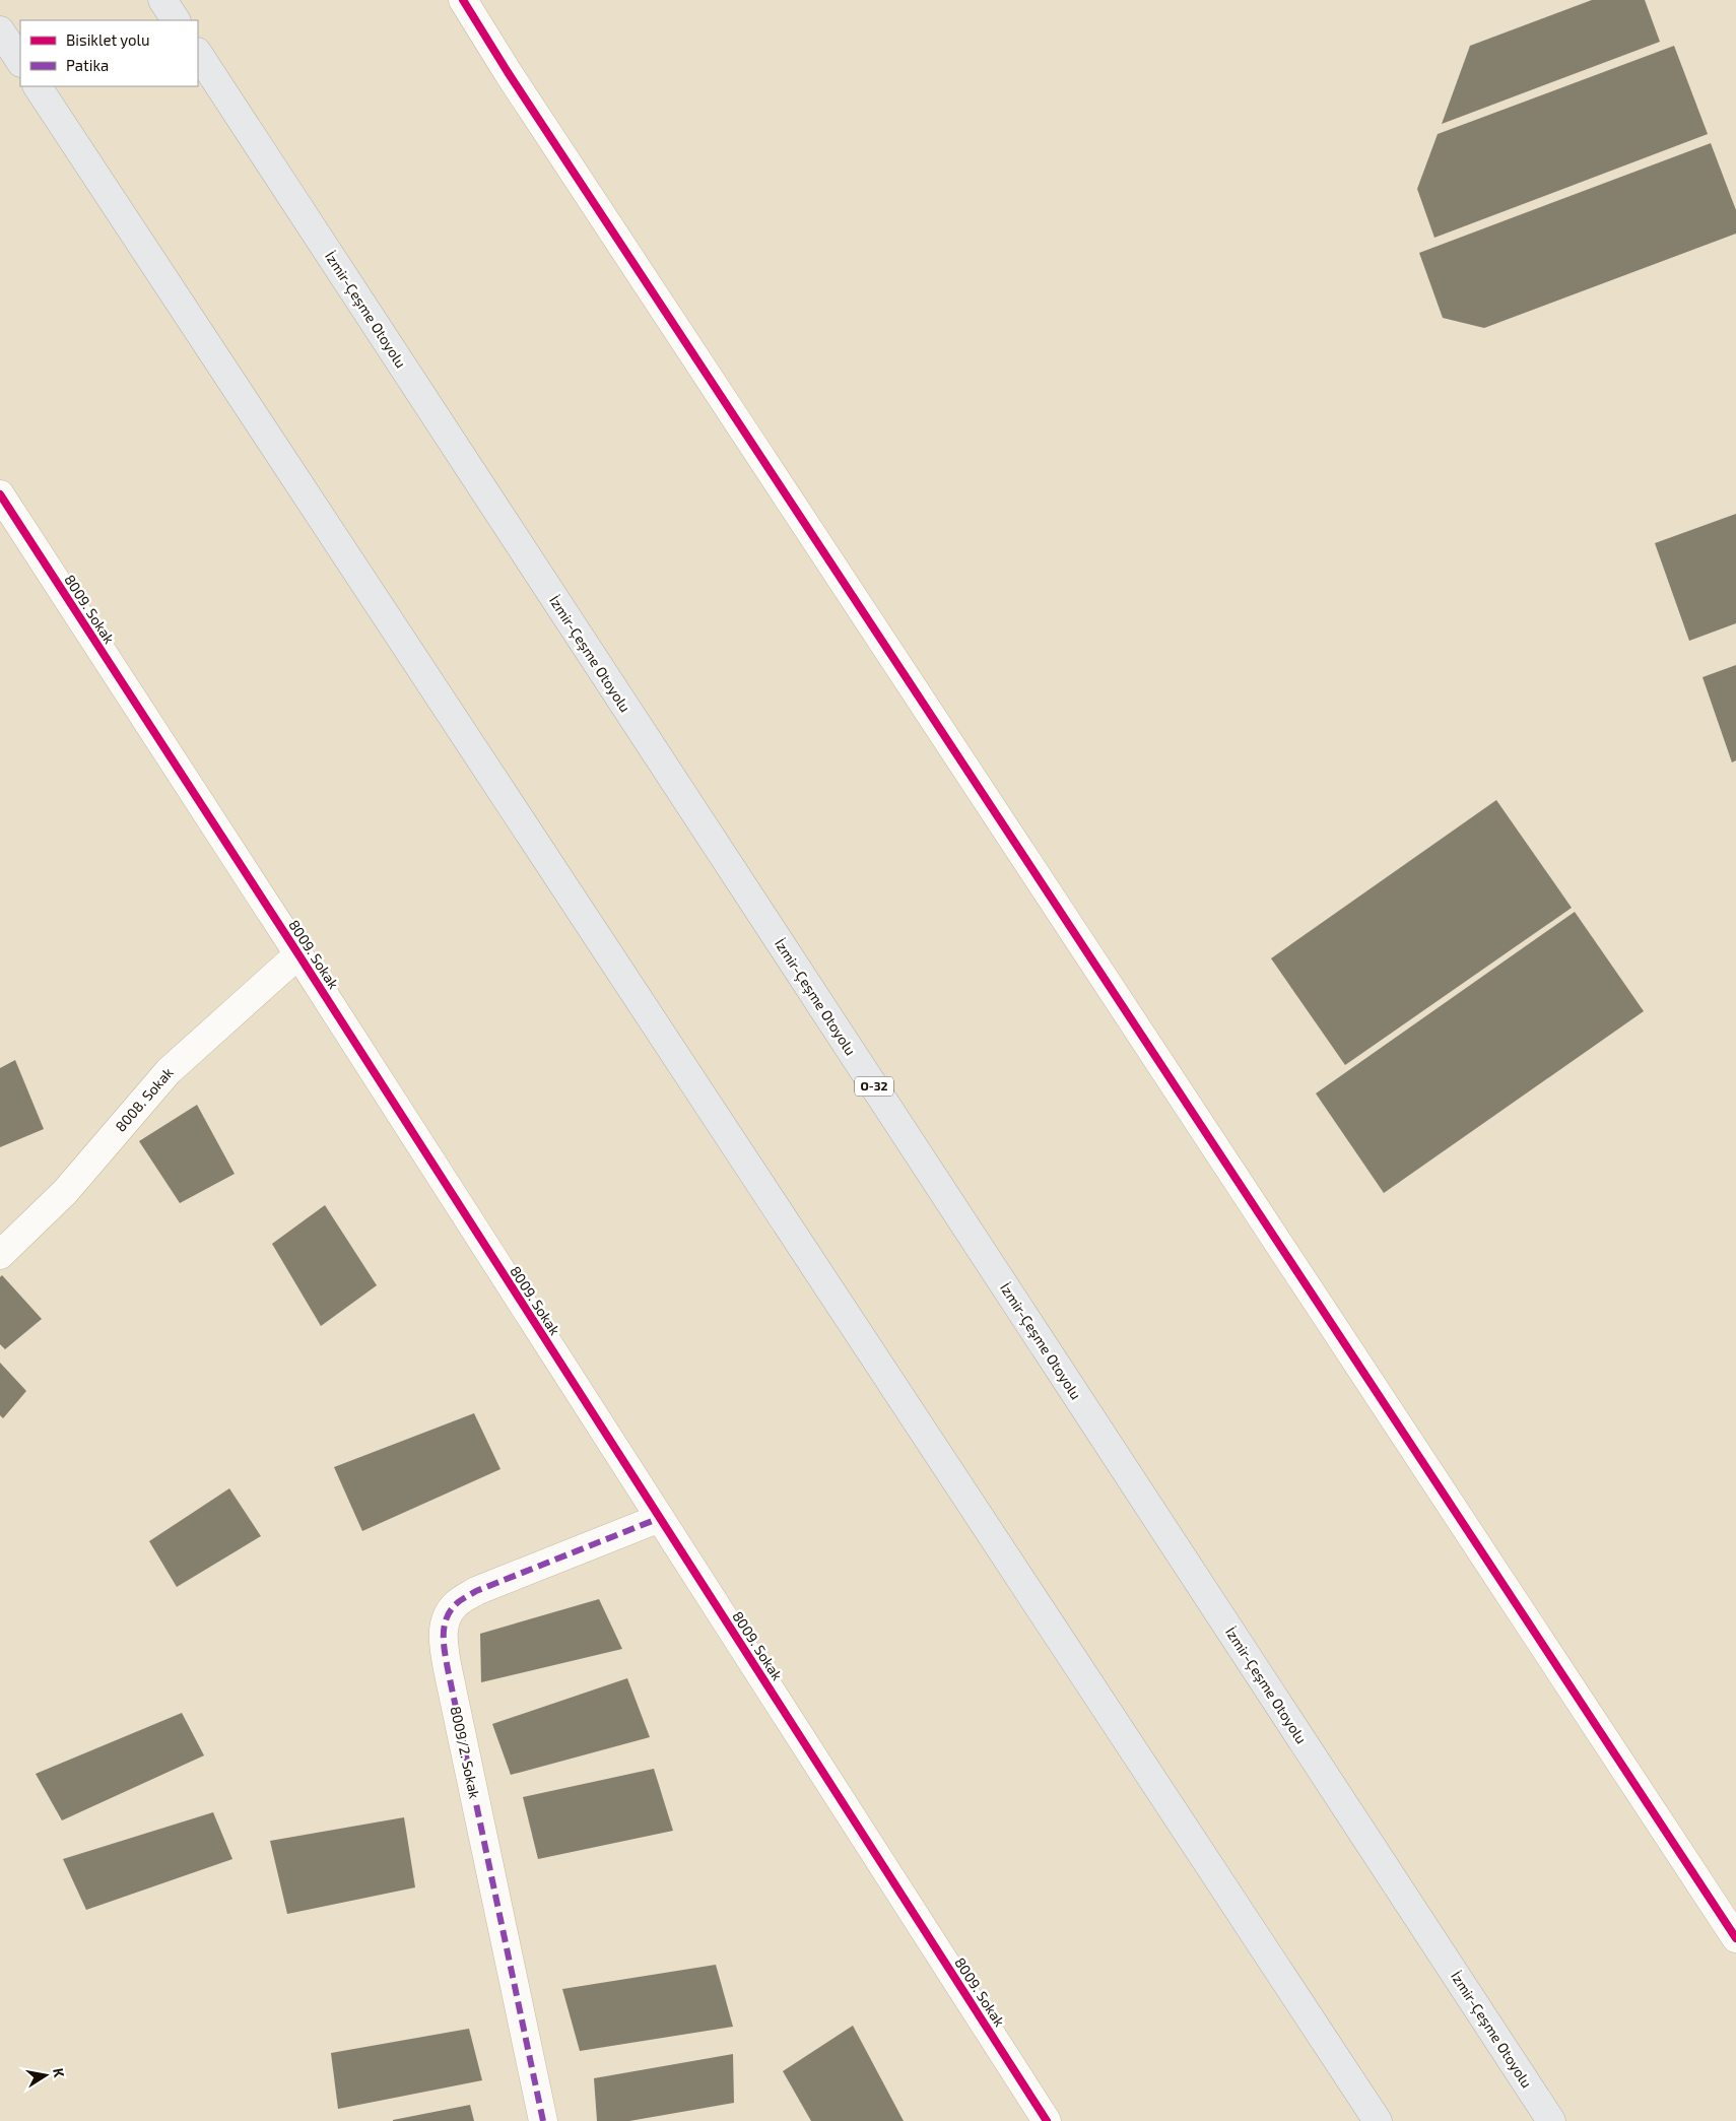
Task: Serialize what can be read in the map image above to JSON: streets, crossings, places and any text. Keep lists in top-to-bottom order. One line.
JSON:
{"streets":{"highway":["İzmir-Çeşme Otoyolu","O-32"],"street":["8009. Sokak","8008. Sokak","8009/2. Sokak"]},"crossings":[["8009. Sokak","8008. Sokak"],["8009. Sokak","8009/2. Sokak"]],"legend":["Bisiklet yolu","Patika"],"north":"right"}
